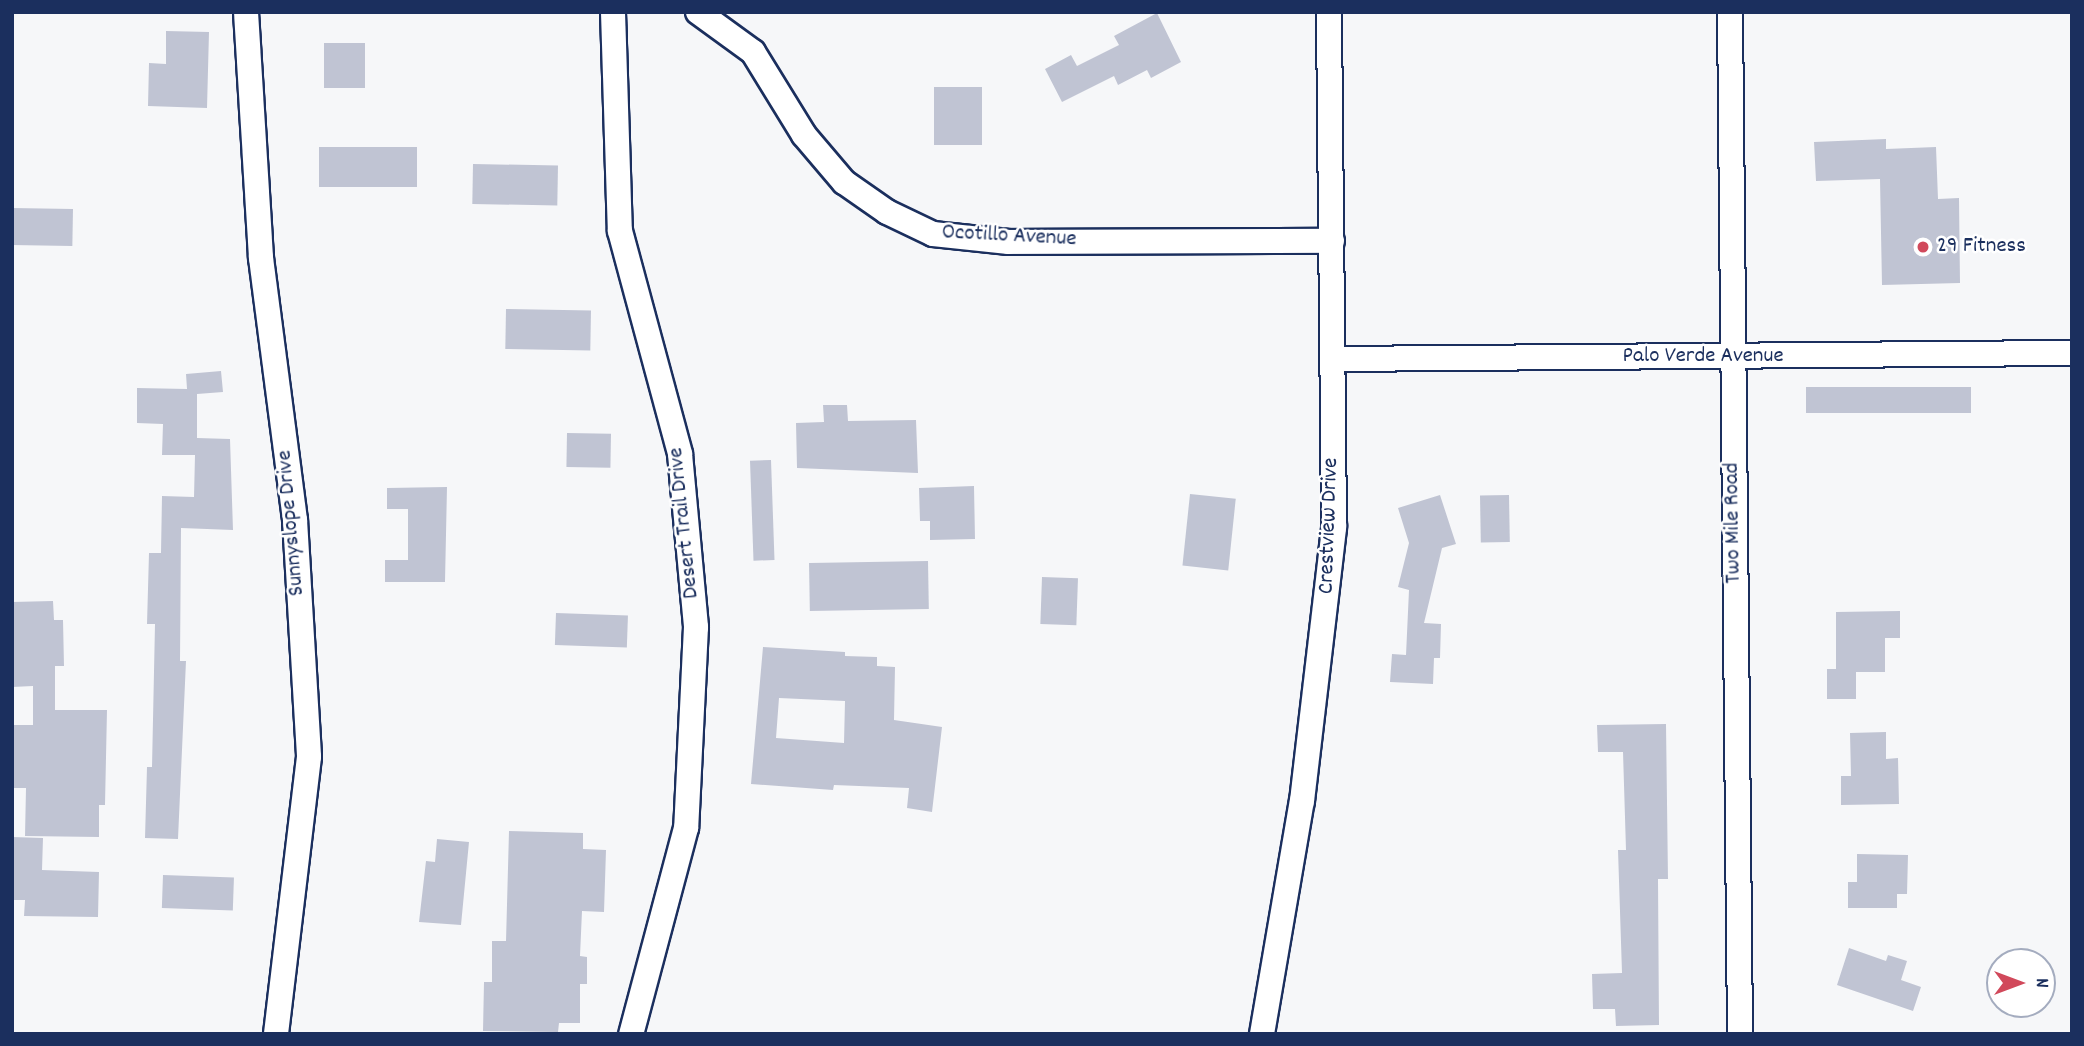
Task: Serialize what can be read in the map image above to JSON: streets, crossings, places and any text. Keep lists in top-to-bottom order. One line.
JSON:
{"streets":{"street":["Ocotillo Avenue","Palo Verde Avenue","Sunnyslope Drive","Desert Trail Drive","Two Mile Road","Crestview Drive"]},"crossings":[["Ocotillo Avenue","Crestview Drive"],["Palo Verde Avenue","Two Mile Road"],["Palo Verde Avenue","Crestview Drive"]],"places":["29 Fitness"],"north":"right"}
